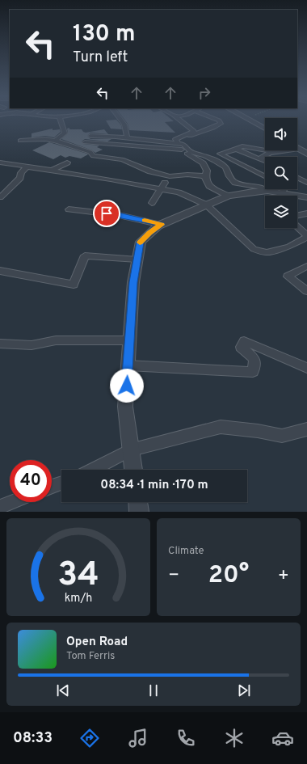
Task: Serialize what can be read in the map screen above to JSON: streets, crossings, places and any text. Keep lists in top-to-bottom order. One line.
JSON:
{"page":{"turn":["130 m","Turn left"],"limit":"40","trip":"08:34 · 1 min · 170 m","tile":"Climate","heat":["−","20°","+"],"song":["Open Road","Tom Ferris"],"tabs":"08:33","gauge":["34","km/h"]}}
